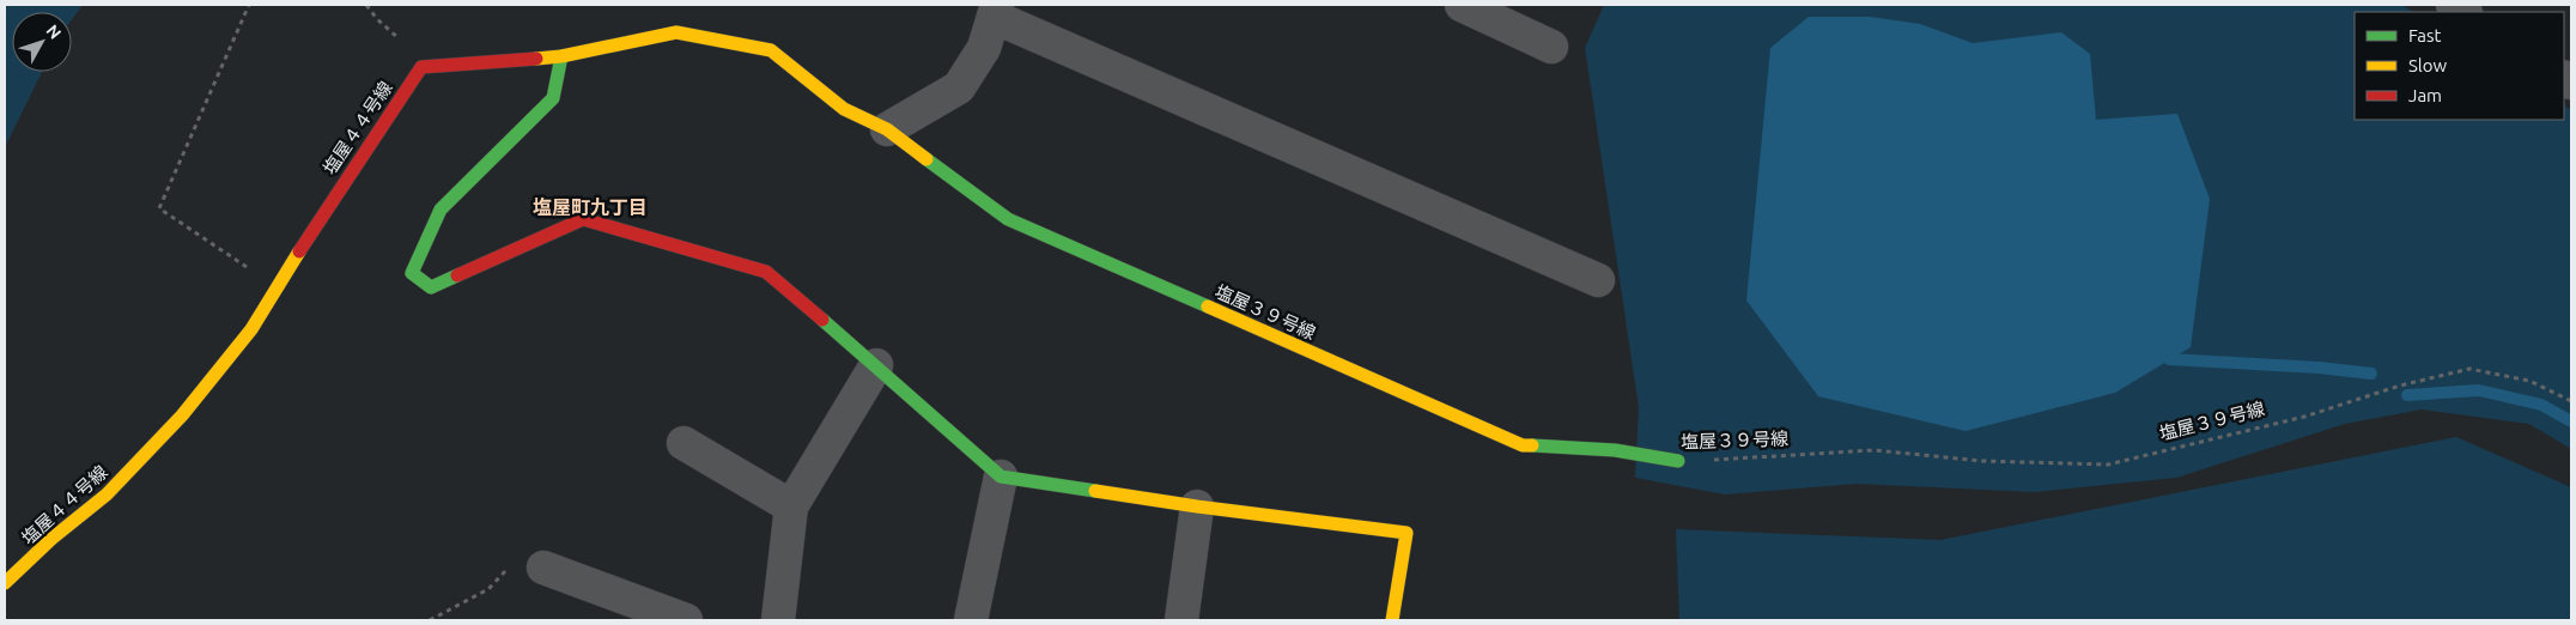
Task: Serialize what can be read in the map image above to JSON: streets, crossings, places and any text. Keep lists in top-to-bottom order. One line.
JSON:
{"streets":{"street":["塩屋４４号線","塩屋３９号線"]},"districts":["塩屋町九丁目"],"legend":["Fast","Slow","Jam"],"north":"top right"}
